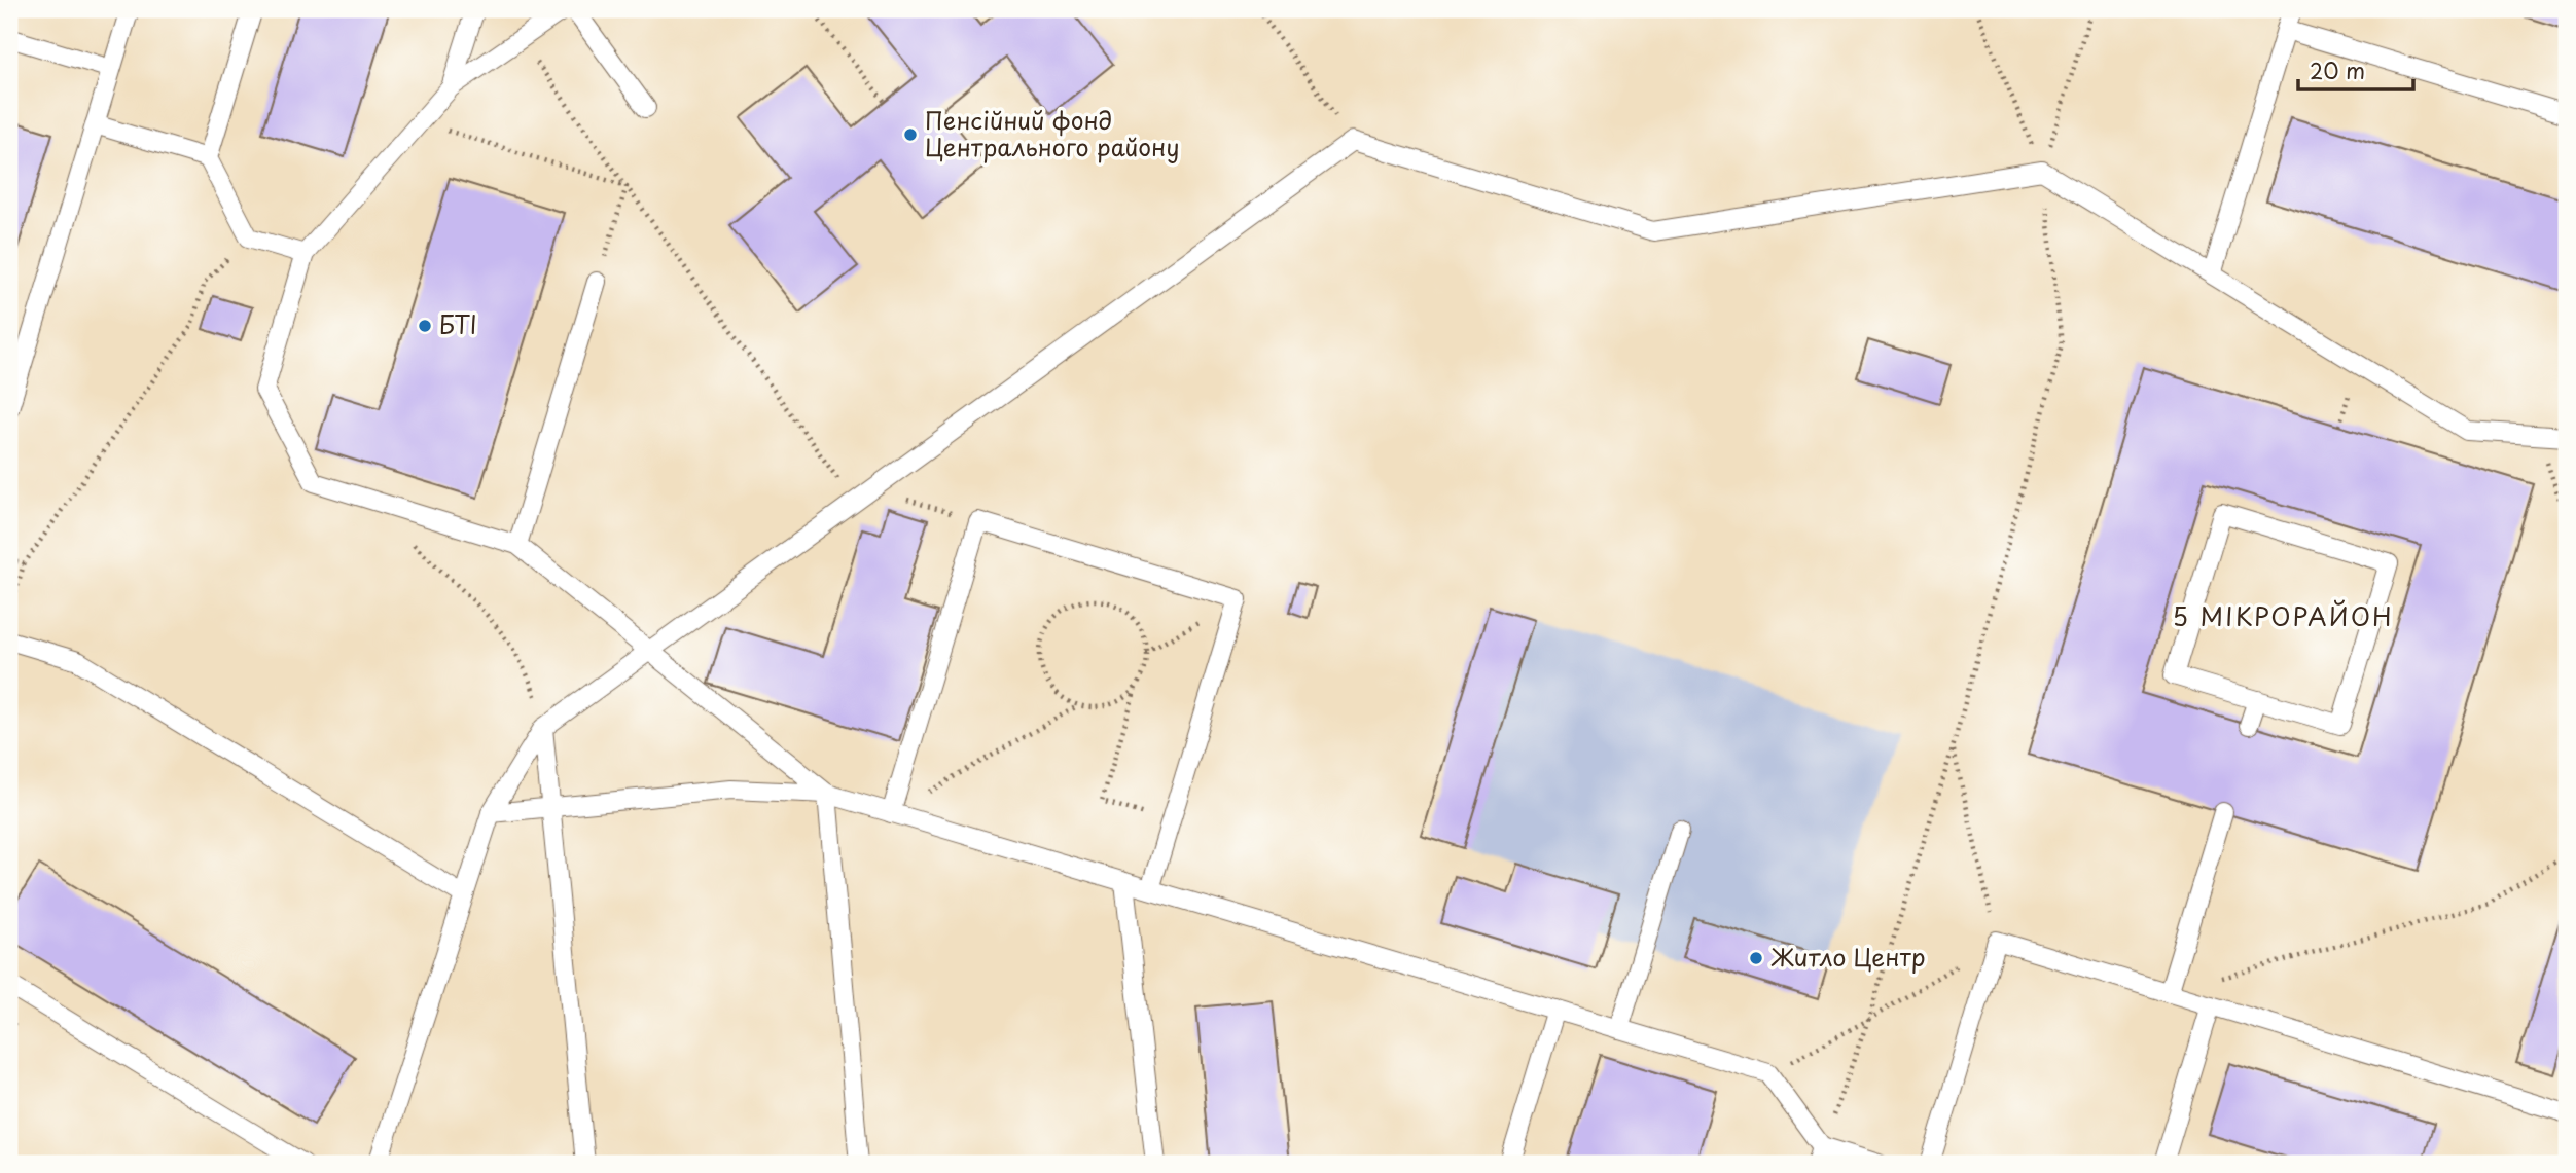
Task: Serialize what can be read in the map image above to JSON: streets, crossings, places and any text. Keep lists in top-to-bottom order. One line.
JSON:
{"districts":["5 МІКРОРАЙОН"],"places":["Пенсійний фонд Центрального району","БТІ","Житло Центр"],"scale_bar":"20 m"}
